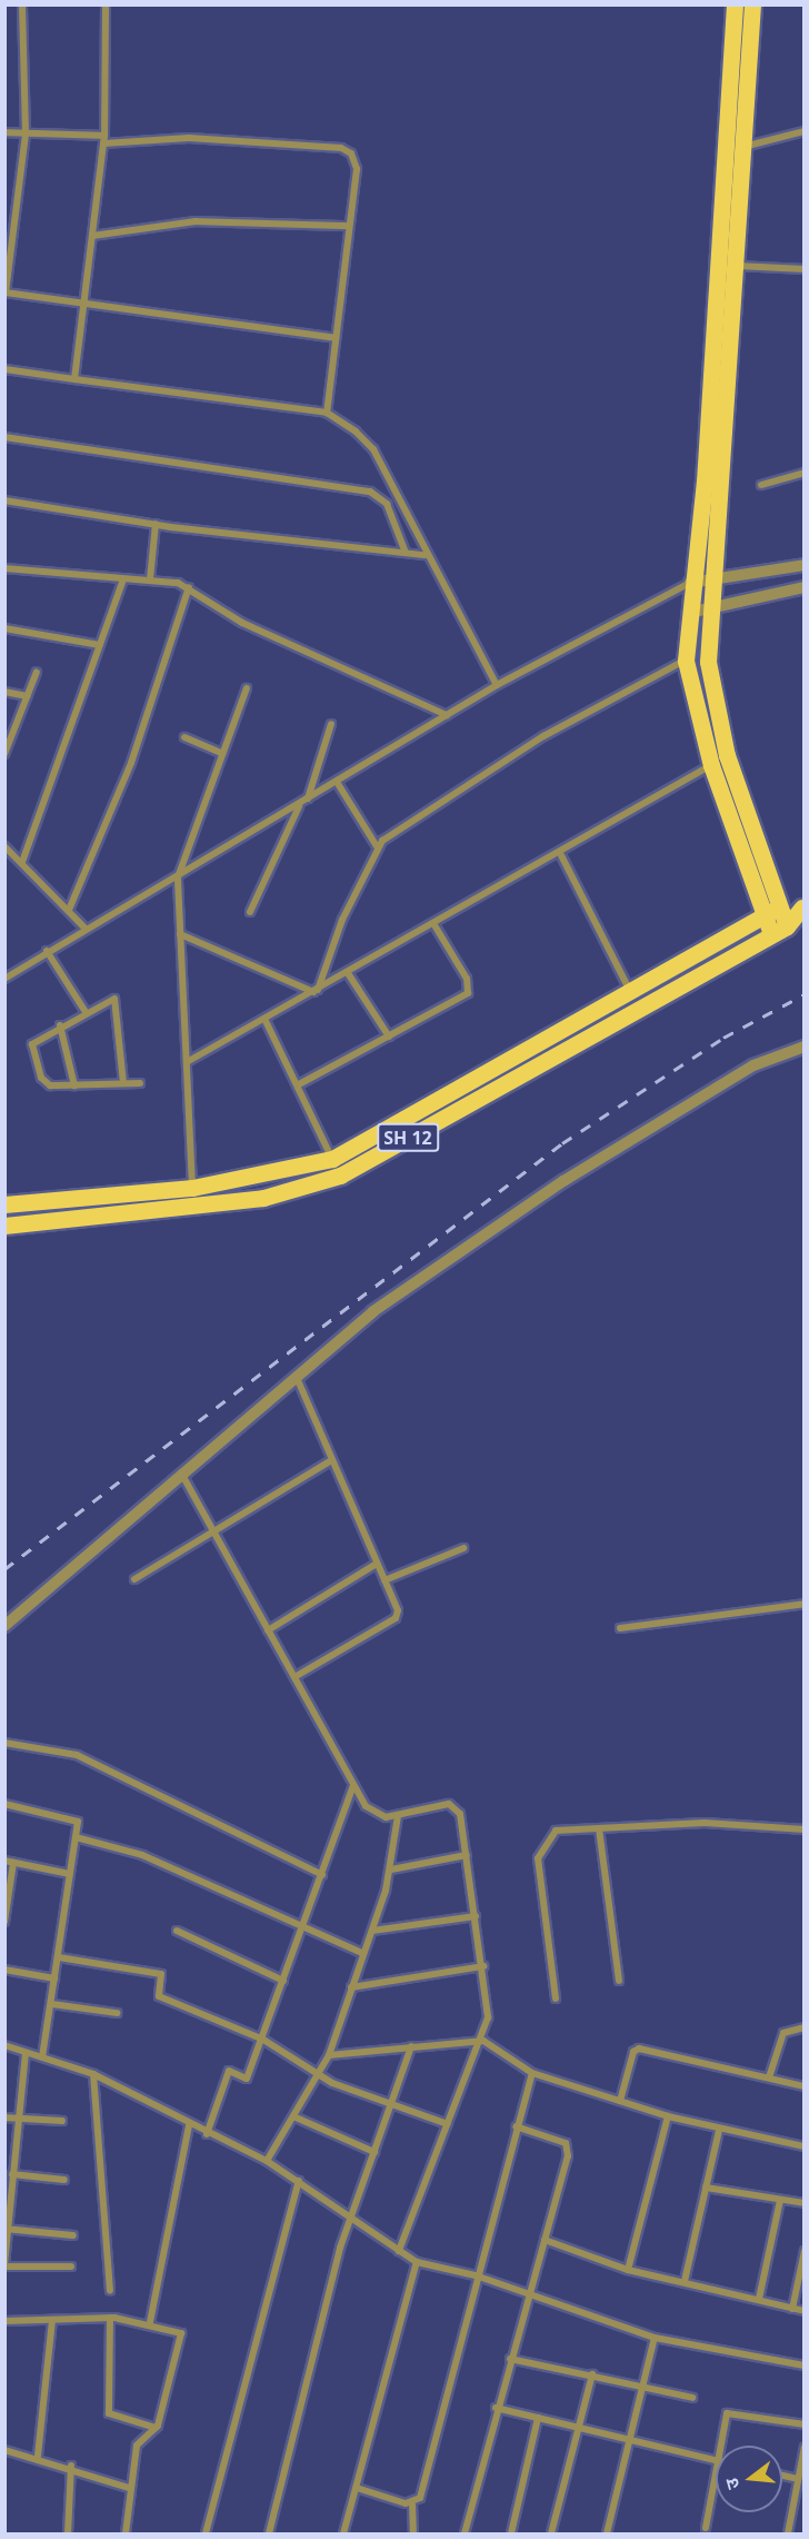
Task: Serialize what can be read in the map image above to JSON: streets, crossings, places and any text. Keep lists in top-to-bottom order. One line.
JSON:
{"streets":{"main road":["SH 12"]},"north":"left"}
